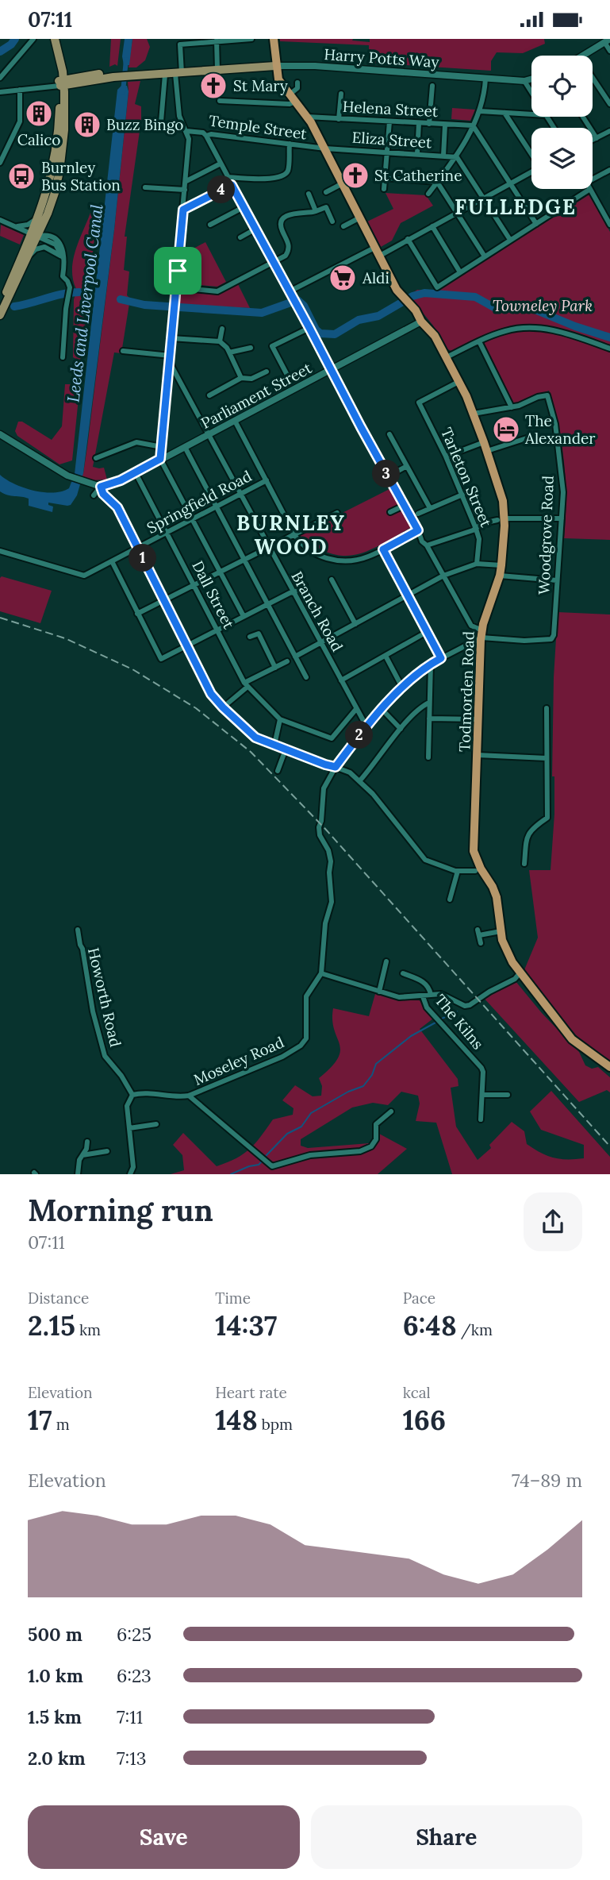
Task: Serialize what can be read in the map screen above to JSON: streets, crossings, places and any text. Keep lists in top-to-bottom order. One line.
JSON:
{"streets":{"highway":["Todmorden Road"],"street":["Harry Potts Way","Helena Street","Temple Street","Eliza Street","Parliament Street","Tarleton Street","Springfield Road","Woodgrove Road","Dall Street","Branch Road","Howorth Road","The Kilns","Moseley Road"]},"crossings":[["Harry Potts Way","Todmorden Road"],["Helena Street","Todmorden Road"],["Temple Street","Eliza Street"],["Temple Street","Todmorden Road"],["Eliza Street","Todmorden Road"],["Parliament Street","Dall Street"],["Parliament Street","Branch Road"],["Parliament Street","Todmorden Road"],["Tarleton Street","Todmorden Road"],["Springfield Road","Dall Street"],["Springfield Road","Branch Road"],["Woodgrove Road","Todmorden Road"],["Woodgrove Road","Moseley Road"],["Branch Road","Moseley Road"],["Todmorden Road","Moseley Road"],["Howorth Road","Moseley Road"]],"districts":["FULLEDGE","BURNLEY WOOD"],"water":["Leeds and Liverpool Canal"],"parks":["Towneley Park"],"places":{"church":["St Mary","St Catherine"],"building":["Calico","Buzz Bingo"],"bus stop":["Burnley Bus Station"],"supermarket":["Aldi"],"hotel":["The Alexander"]},"page":{"status":"07:11","pins":["4","3","1","2"],"heading":["Morning run","07:11"],"stats":[["Distance","2.15 km"],["Time","14:37"],["Pace","6:48 /km"],["Elevation","17 m"],["Heart rate","148 bpm"],["kcal","166"]],"chart":["Elevation","74–89 m"],"list":[{"name":"500 m","note":"6:25"},{"name":"1.0 km","note":"6:23"},{"name":"1.5 km","note":"7:11"},{"name":"2.0 km","note":"7:13"}],"buttons":["Save","Share"]}}
